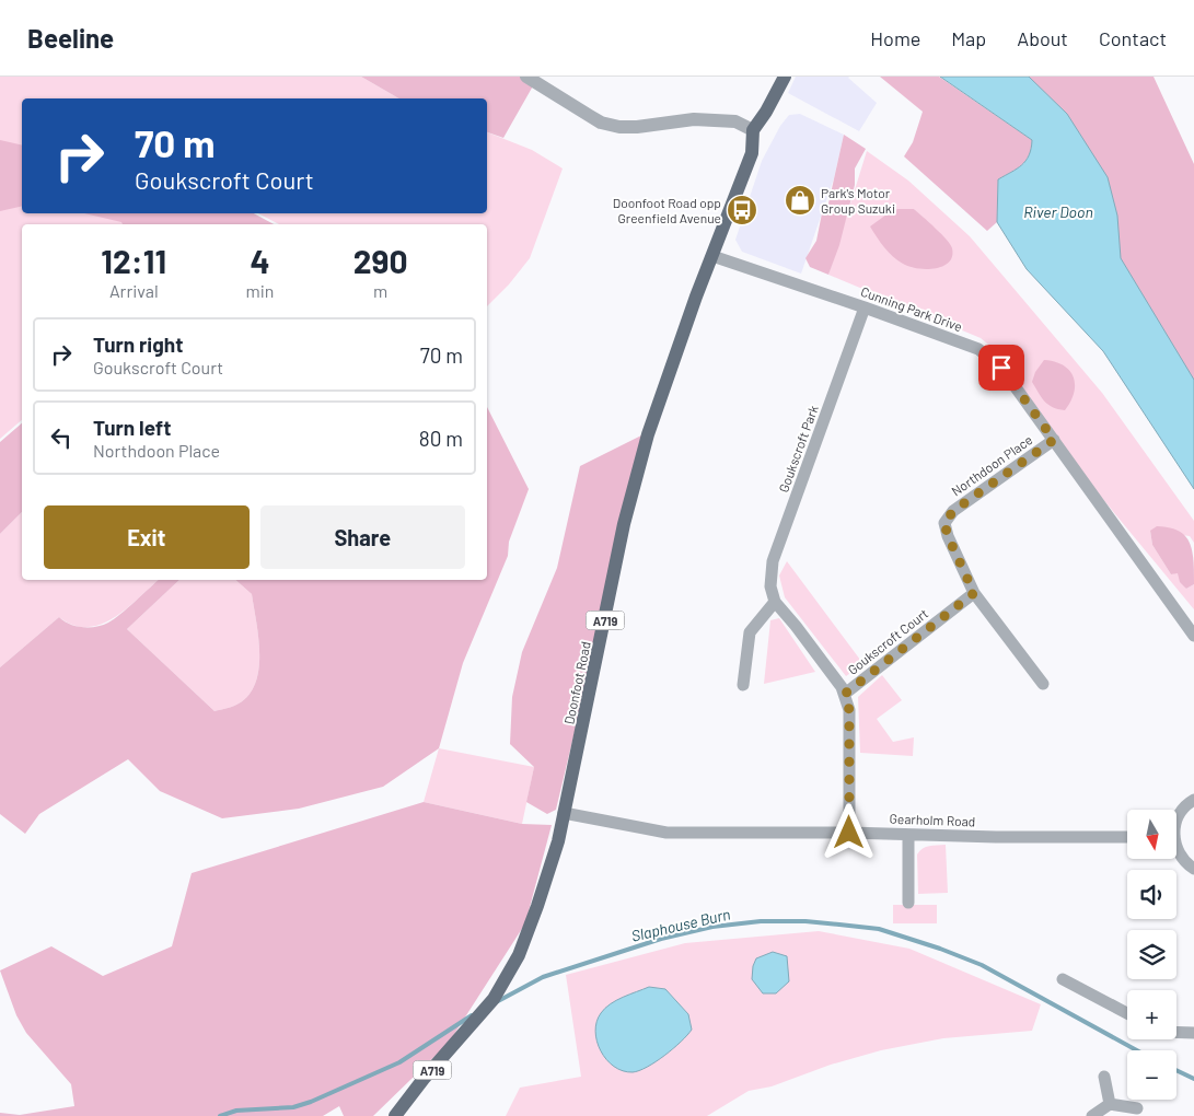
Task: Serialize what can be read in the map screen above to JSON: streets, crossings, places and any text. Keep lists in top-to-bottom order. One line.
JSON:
{"streets":{"main road":["A719","Doonfoot Road"],"street":["Cunning Park Drive","Goukscroft Park","Northdoon Place","Goukscroft Court","Gearholm Road"]},"crossings":[["Cunning Park Drive","Goukscroft Park"],["Cunning Park Drive","Northdoon Place"],["Cunning Park Drive","Doonfoot Road"],["Northdoon Place","Goukscroft Court"],["A719","Doonfoot Road"],["Doonfoot Road","Gearholm Road"]],"water":["River Doon","Slaphouse Burn"],"places":{"shop":["Park's Motor Group Suzuki"],"bus stop":["Doonfoot Road opp Greenfield Avenue"]},"north":"bottom","page":{"header":"Beeline","nav":["Home","Map","About","Contact"],"turn":["70 m","Goukscroft Court"],"eta":["12:11","Arrival","4","min","290","m"],"list":[{"name":"Turn right","note":"Goukscroft Court","value":"70 m"},{"name":"Turn left","note":"Northdoon Place","value":"80 m"}],"buttons":["Exit","Share"],"map_buttons":["+","−"]}}
